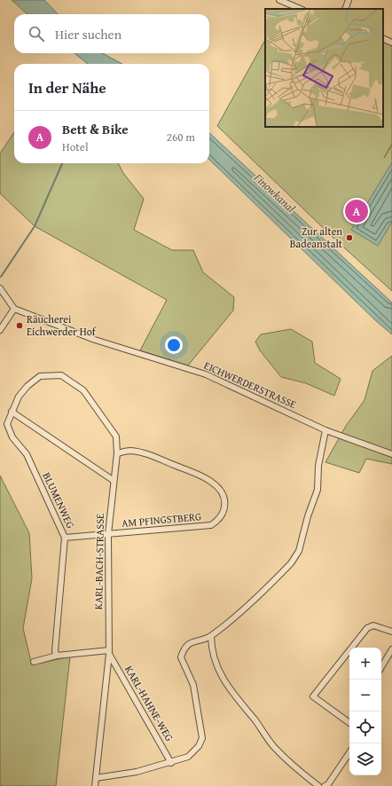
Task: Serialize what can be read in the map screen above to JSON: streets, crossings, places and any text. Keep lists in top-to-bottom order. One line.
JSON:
{"streets":{"street":["EICHWERDERSTRASSE","BLUMENWEG","AM PFINGSTBERG","KARL-BACH-STRASSE","KARL-HAHNE-WEG"]},"crossings":[["BLUMENWEG","AM PFINGSTBERG"],["BLUMENWEG","KARL-BACH-STRASSE"],["AM PFINGSTBERG","KARL-BACH-STRASSE"],["KARL-BACH-STRASSE","KARL-HAHNE-WEG"]],"water":["Finowkanal"],"places":["Zur alten Badeanstalt","Räucherei Eichwerder Hof"],"page":{"search":"Hier suchen","heading":"In der Nähe","list":[{"mark":"A","name":"Bett & Bike","note":"Hotel","value":"260 m"}],"pins":"A","map_buttons":["+","−"]}}
